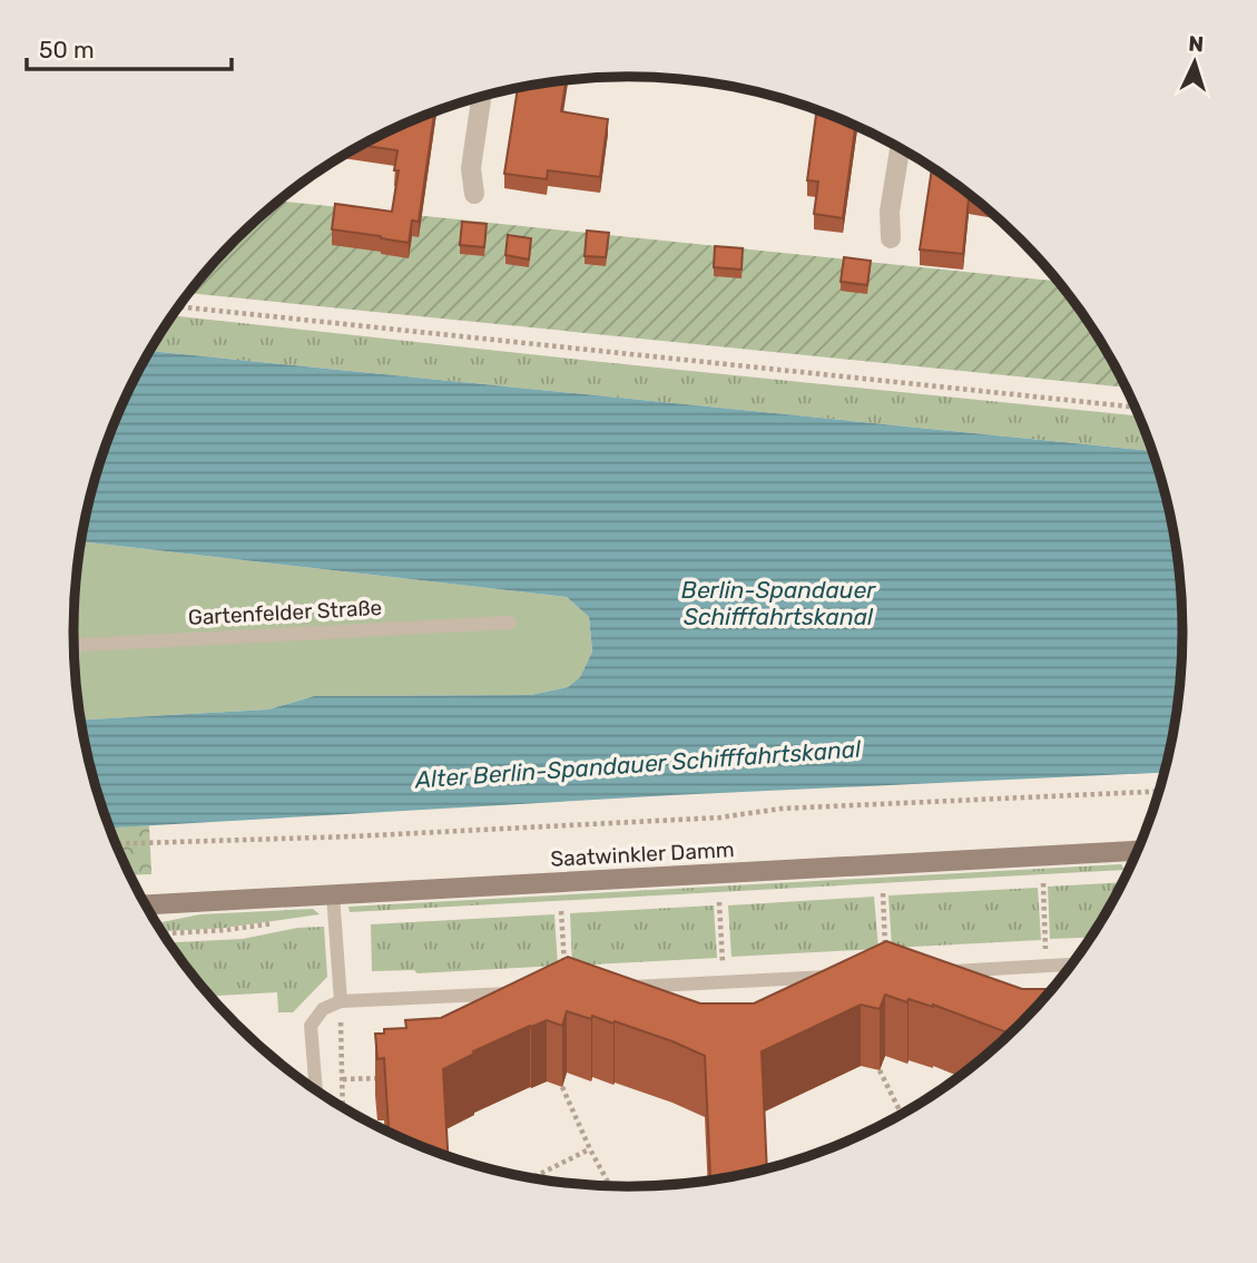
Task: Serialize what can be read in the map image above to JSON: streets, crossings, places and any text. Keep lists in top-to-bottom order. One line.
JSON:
{"streets":{"main road":["Saatwinkler Damm"],"lane":["Gartenfelder Straße"]},"water":["Berlin-Spandauer Schifffahrtskanal","Alter Berlin-Spandauer Schifffahrtskanal"],"scale_bar":"50 m","north":"top"}
